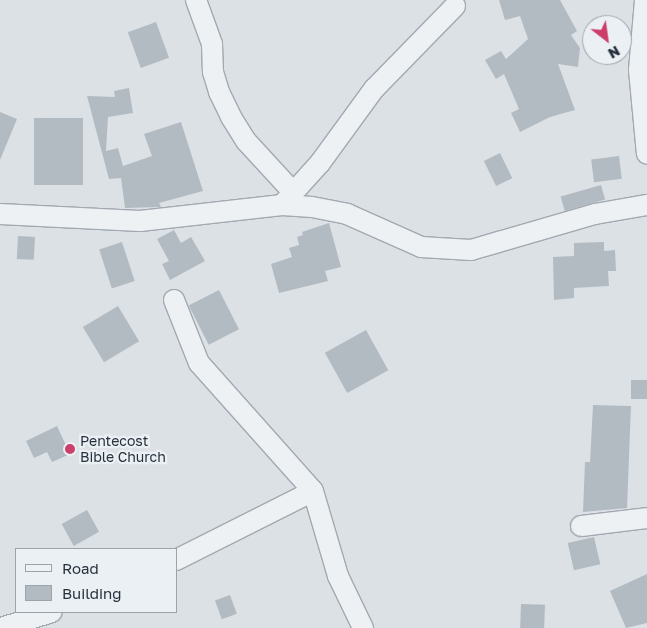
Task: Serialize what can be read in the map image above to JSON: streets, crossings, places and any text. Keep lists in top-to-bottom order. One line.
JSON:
{"places":["Pentecost Bible Church"],"legend":["Road","Building"],"north":"bottom right"}
